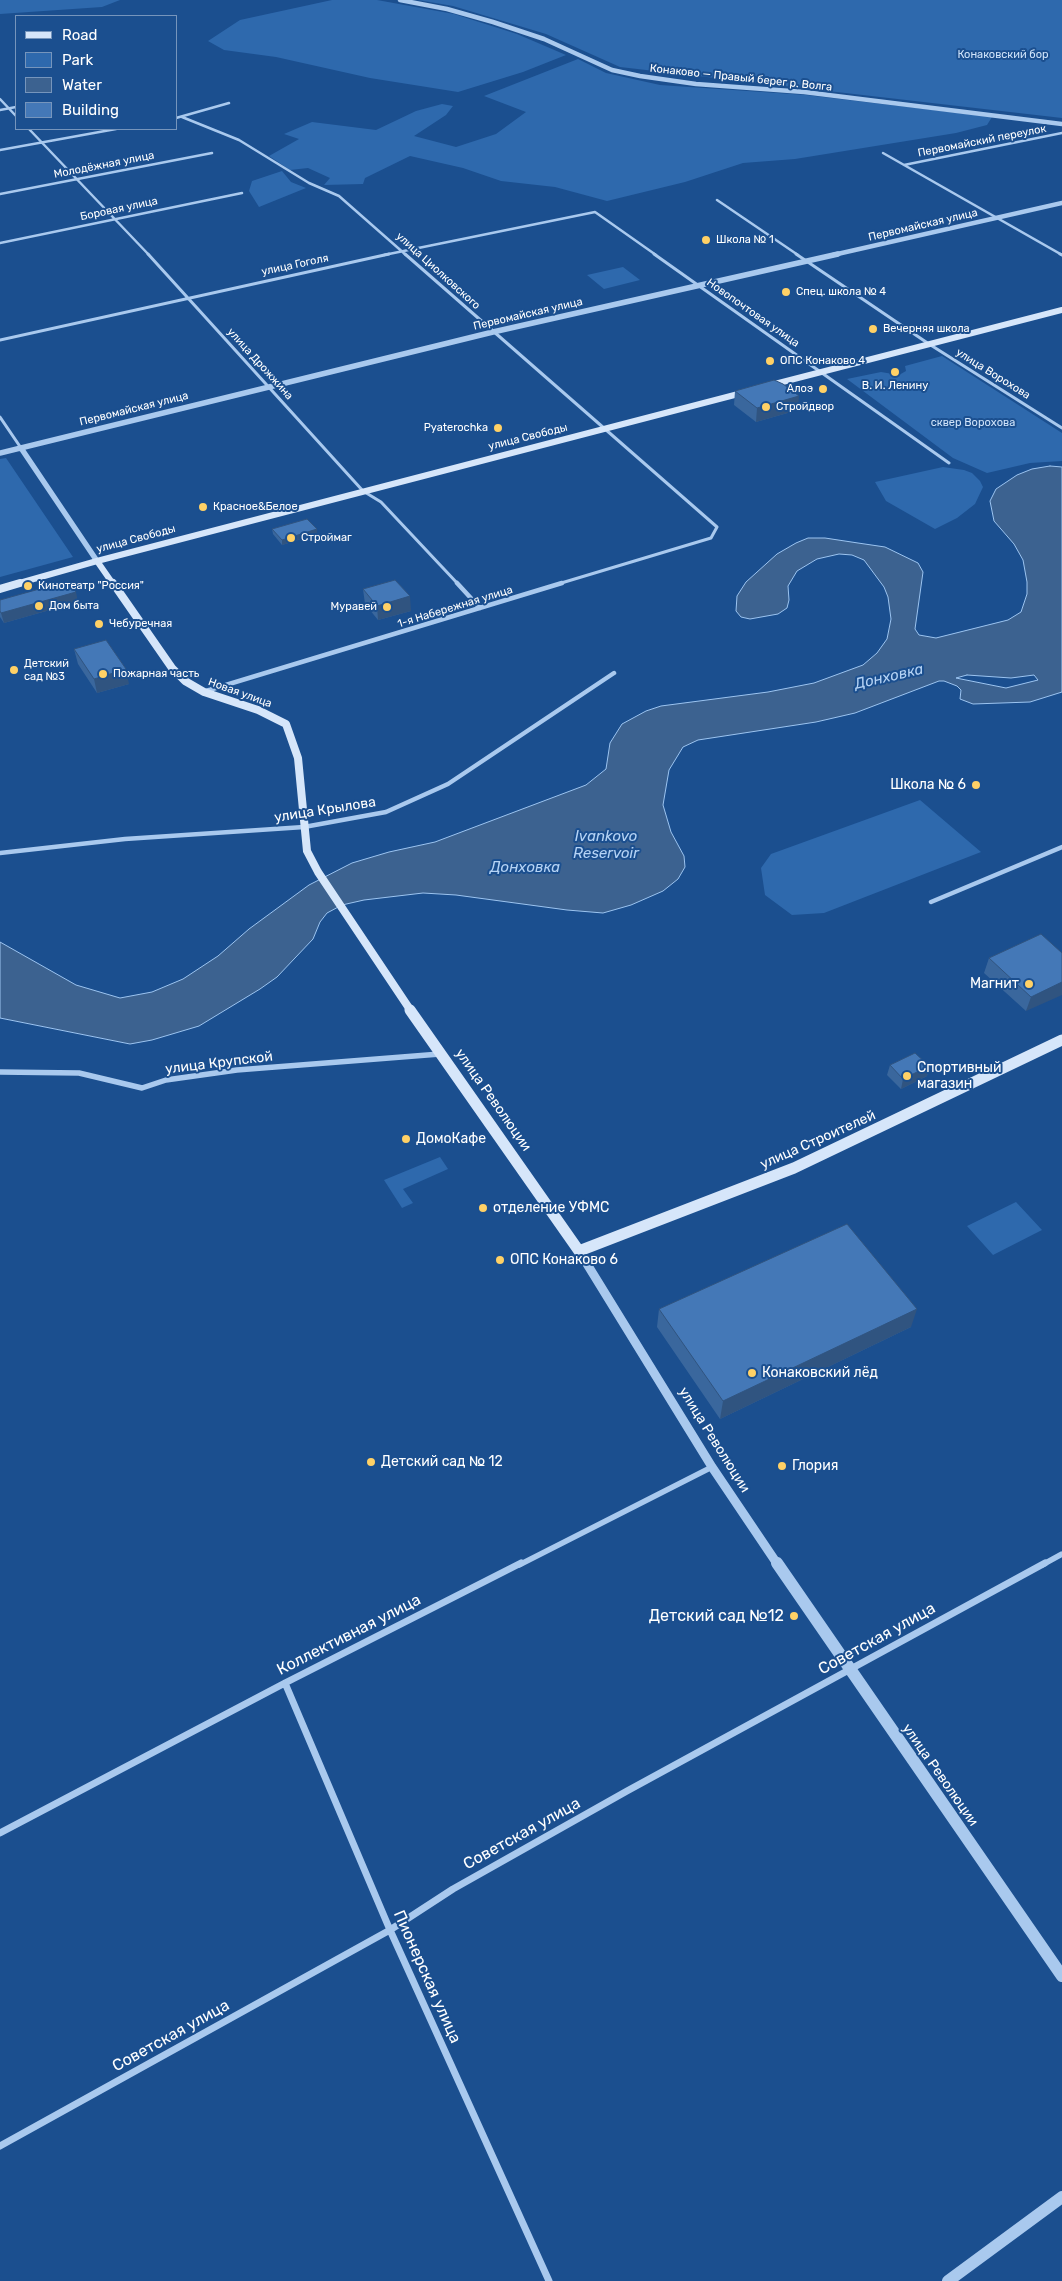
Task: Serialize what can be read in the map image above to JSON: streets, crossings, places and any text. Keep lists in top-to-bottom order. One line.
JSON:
{"streets":{"main road":["улица Свободы","Новая улица","улица Революции","улица Строителей"],"street":["Конаково — Правый берег р. Волга","Первомайский переулок","Молодёжная улица","Боровая улица","Первомайская улица","улица Гоголя","улица Циолковского","Новопочтовая улица","улица Дрожжина","улица Ворохова","1-я Набережная улица","улица Крылова","улица Крупской","Коллективная улица","Советская улица","Пионерская улица"]},"crossings":[["Первомайский переулок","Первомайская улица"],["Молодёжная улица","улица Дрожжина"],["Боровая улица","улица Дрожжина"],["Первомайская улица","улица Циолковского"],["Первомайская улица","Новопочтовая улица"],["Первомайская улица","улица Дрожжина"],["Первомайская улица","улица Ворохова"],["Первомайская улица","Новая улица"],["улица Гоголя","улица Циолковского"],["улица Гоголя","Новопочтовая улица"],["улица Гоголя","улица Дрожжина"],["улица Циолковского","улица Свободы"],["улица Циолковского","1-я Набережная улица"],["Новопочтовая улица","улица Свободы"],["улица Дрожжина","улица Свободы"],["улица Дрожжина","1-я Набережная улица"],["улица Ворохова","улица Свободы"],["улица Свободы","Новая улица"],["1-я Набережная улица","Новая улица"],["Новая улица","улица Крылова"],["Новая улица","улица Революции"],["улица Крупской","улица Революции"],["улица Революции","улица Строителей"],["улица Революции","Коллективная улица"],["улица Революции","Советская улица"],["Коллективная улица","Пионерская улица"],["Советская улица","Пионерская улица"]],"water":["Донховка","Ivankovo Reservoir"],"parks":["Конаковский бор","сквер Ворохова"],"places":["Школа № 1","Спец. школа № 4","Вечерняя школа","ОПС Конаково 4","В. И. Ленину","Алоэ","Стройдвор","Pyaterochka","Красное&Белое","Строймаг","Кинотеатр \"Россия\"","Дом быта","Муравей","Чебуречная","Детский сад №3","Пожарная часть","Школа № 6","Магнит","Спортивный магазин","ДомоКафе","отделение УФМС","ОПС Конаково 6","Конаковский лёд","Детский сад № 12","Глория","Детский сад №12"],"legend":["Road","Park","Water","Building"]}
